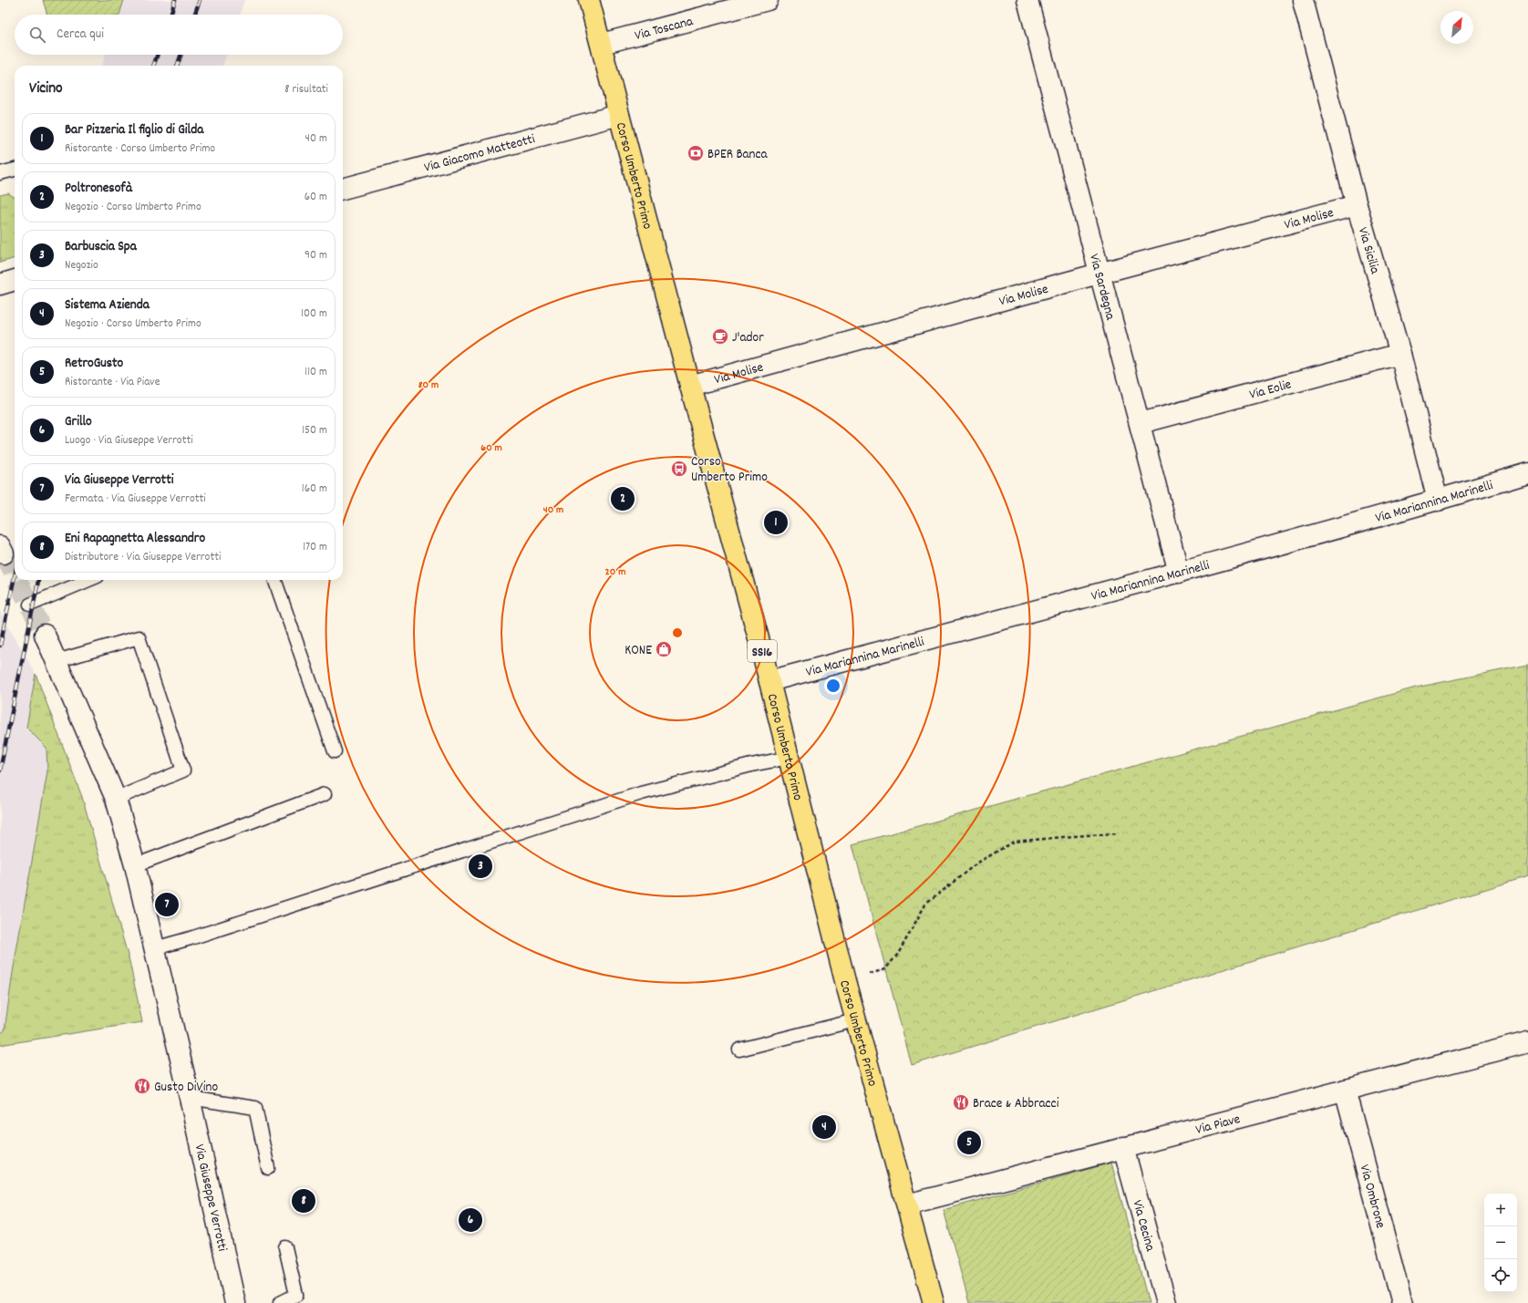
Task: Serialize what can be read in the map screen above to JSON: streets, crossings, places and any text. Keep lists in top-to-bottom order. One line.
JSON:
{"streets":{"main road":["Corso Umberto Primo","SS16"],"street":["Via Toscana","Via Giacomo Matteotti","Via Molise","Via Sicilia","Via Sardegna","Via Eolie","Via Mariannina Marinelli","Via Piave","Via Ombrone","Via Giuseppe Verrotti","Via Cecina"]},"crossings":[["Via Toscana","Corso Umberto Primo"],["Via Giacomo Matteotti","Corso Umberto Primo"],["Corso Umberto Primo","Via Molise"],["Corso Umberto Primo","Via Mariannina Marinelli"],["Corso Umberto Primo","Via Piave"],["Via Molise","Via Sicilia"],["Via Molise","Via Sardegna"],["Via Sicilia","Via Eolie"],["Via Sicilia","Via Mariannina Marinelli"],["Via Sardegna","Via Eolie"],["Via Sardegna","Via Mariannina Marinelli"],["Via Piave","Via Ombrone"],["Via Piave","Via Cecina"]],"places":{"bank":["BPER Banca"],"cafe":["J'ador"],"bus stop":["Corso Umberto Primo"],"shop":["KONE"],"restaurant":["Gusto DiVino","Brace & Abbracci"]},"north":"top right","page":{"search":"Cerca qui","heading":["Vicino","8 risultati"],"list":[{"mark":"1","name":"Bar Pizzeria Il figlio di Gilda","note":"Ristorante · Corso Umberto Primo","value":"40 m"},{"mark":"2","name":"Poltronesofà","note":"Negozio · Corso Umberto Primo","value":"60 m"},{"mark":"3","name":"Barbuscia Spa","note":"Negozio","value":"90 m"},{"mark":"4","name":"Sistema Azienda","note":"Negozio · Corso Umberto Primo","value":"100 m"},{"mark":"5","name":"RetroGusto","note":"Ristorante · Via Piave","value":"110 m"},{"mark":"6","name":"Grillo","note":"Luogo · Via Giuseppe Verrotti","value":"150 m"},{"mark":"7","name":"Via Giuseppe Verrotti","note":"Fermata · Via Giuseppe Verrotti","value":"160 m"},{"mark":"8","name":"Eni Rapagnetta Alessandro","note":"Distributore · Via Giuseppe Verrotti","value":"170 m"}],"pins":["2","1","3","7","4","5","8","6"],"map_buttons":["+","−"]},"rings":["80 m","60 m","40 m","20 m"]}
